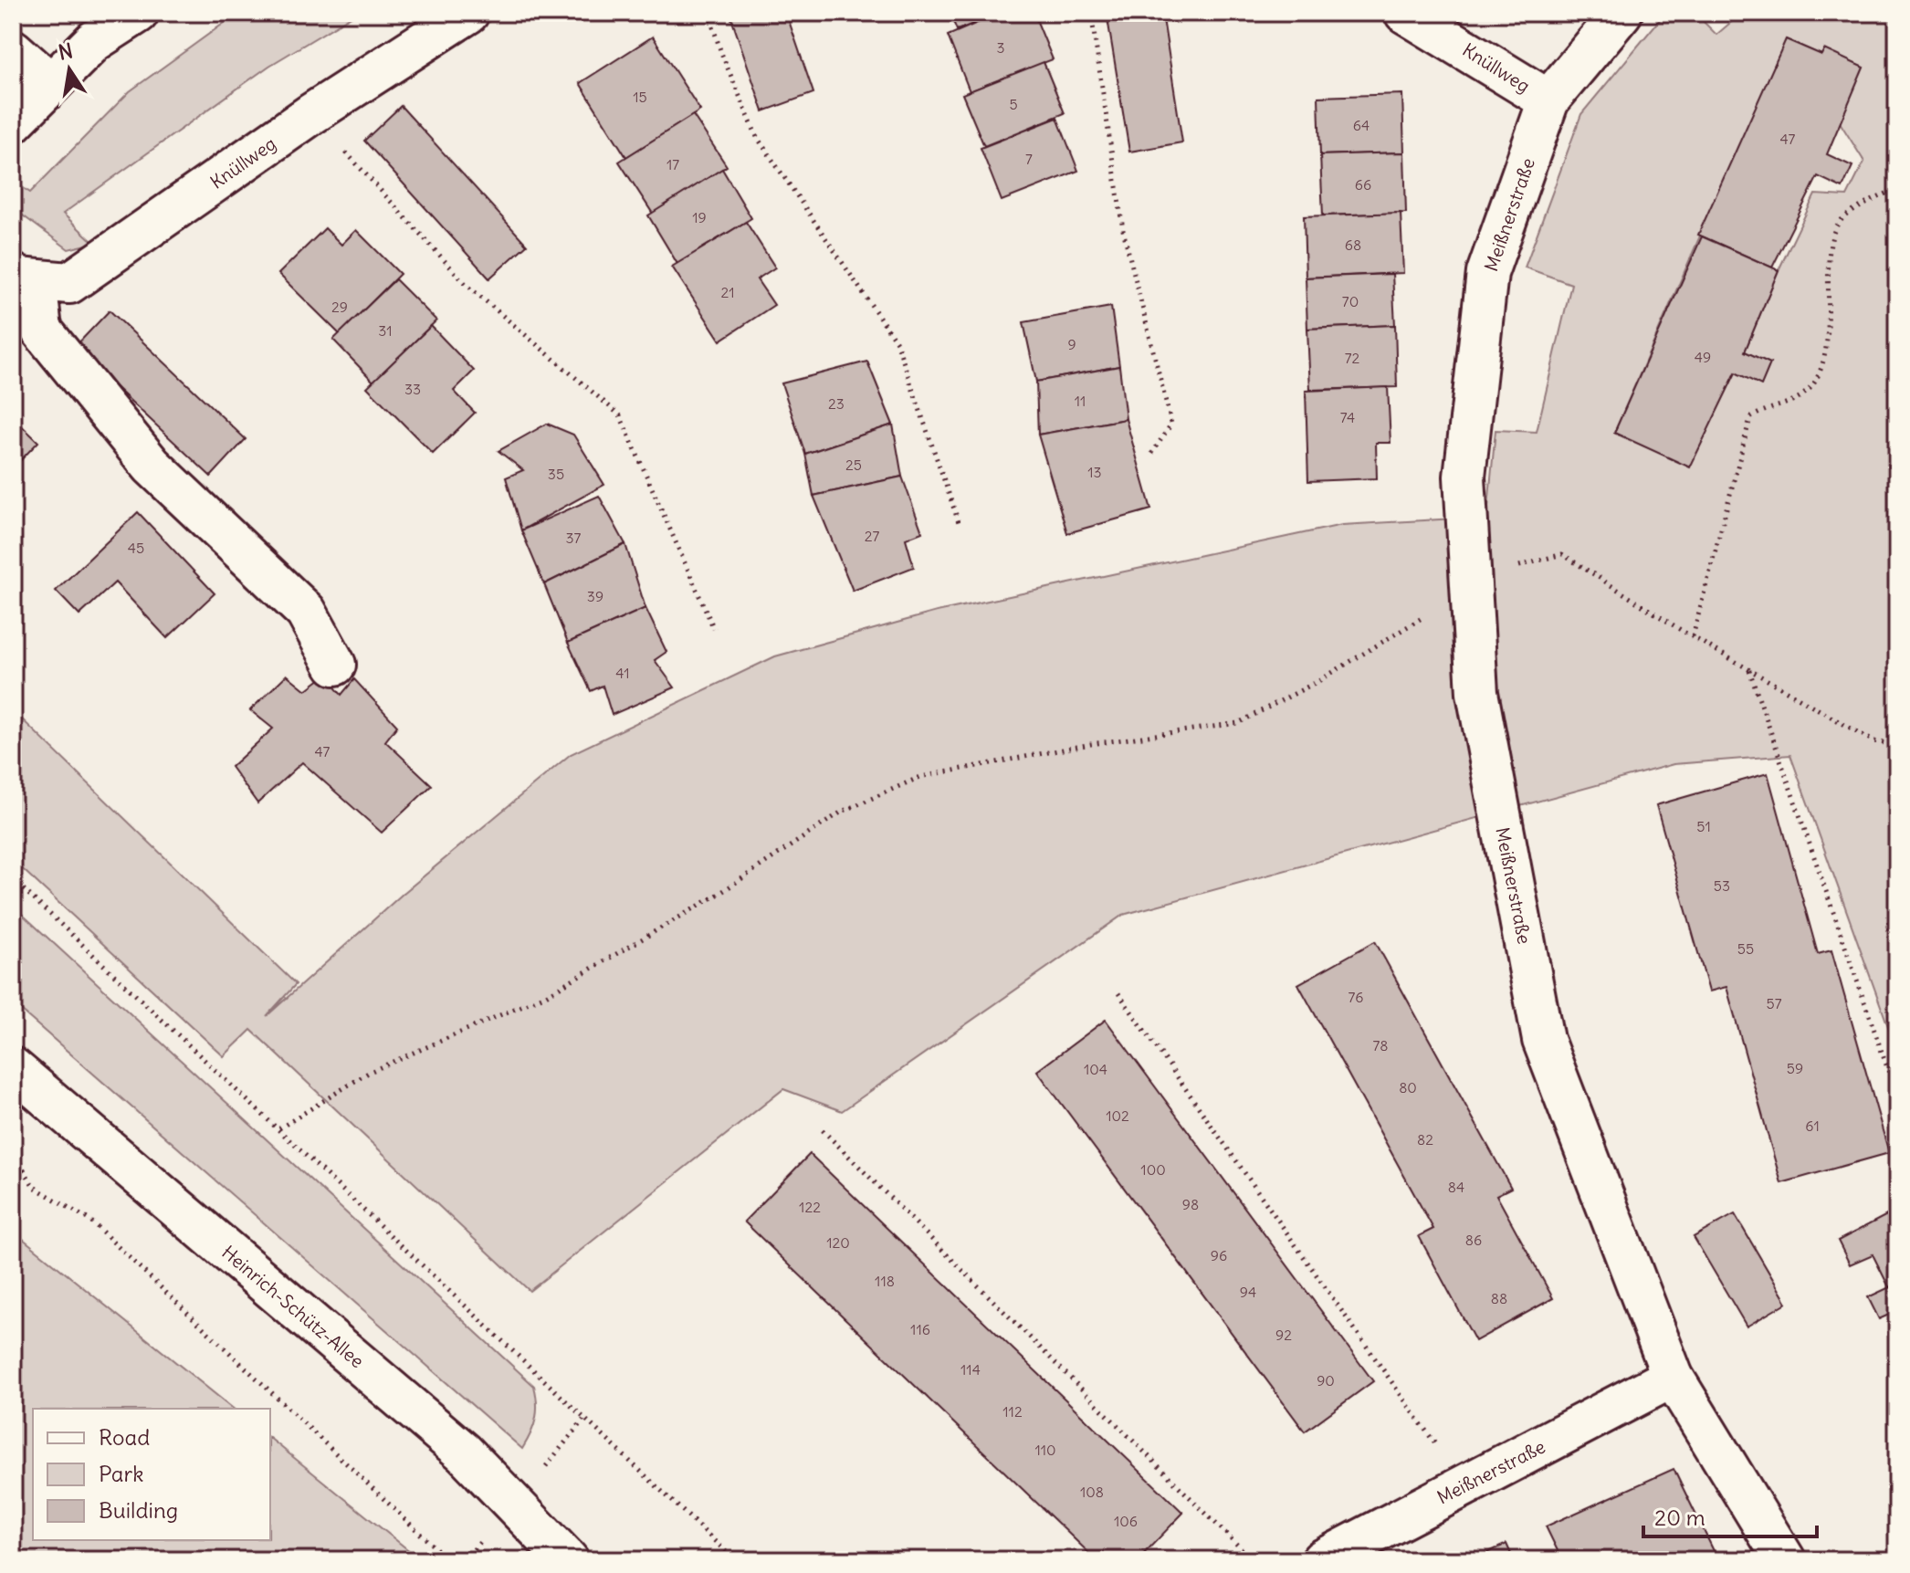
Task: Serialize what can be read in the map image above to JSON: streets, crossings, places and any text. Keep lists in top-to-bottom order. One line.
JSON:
{"streets":{"street":["Knüllweg","Meißnerstraße","Heinrich-Schütz-Allee"]},"crossings":[["Knüllweg","Meißnerstraße"]],"house_numbers":["3","15","5","64","47","7","17","66","19","68","21","70","29","31","9","49","72","33","11","23","74","25","13","35","27","37","45","39","41","47","51","53","55","76","57","78","59","104","80","102","61","82","100","84","98","122","86","120","96","118","94","88","116","92","114","90","112","110","108","106"],"legend":["Road","Park","Building"],"scale_bar":"20 m","north":"top"}
